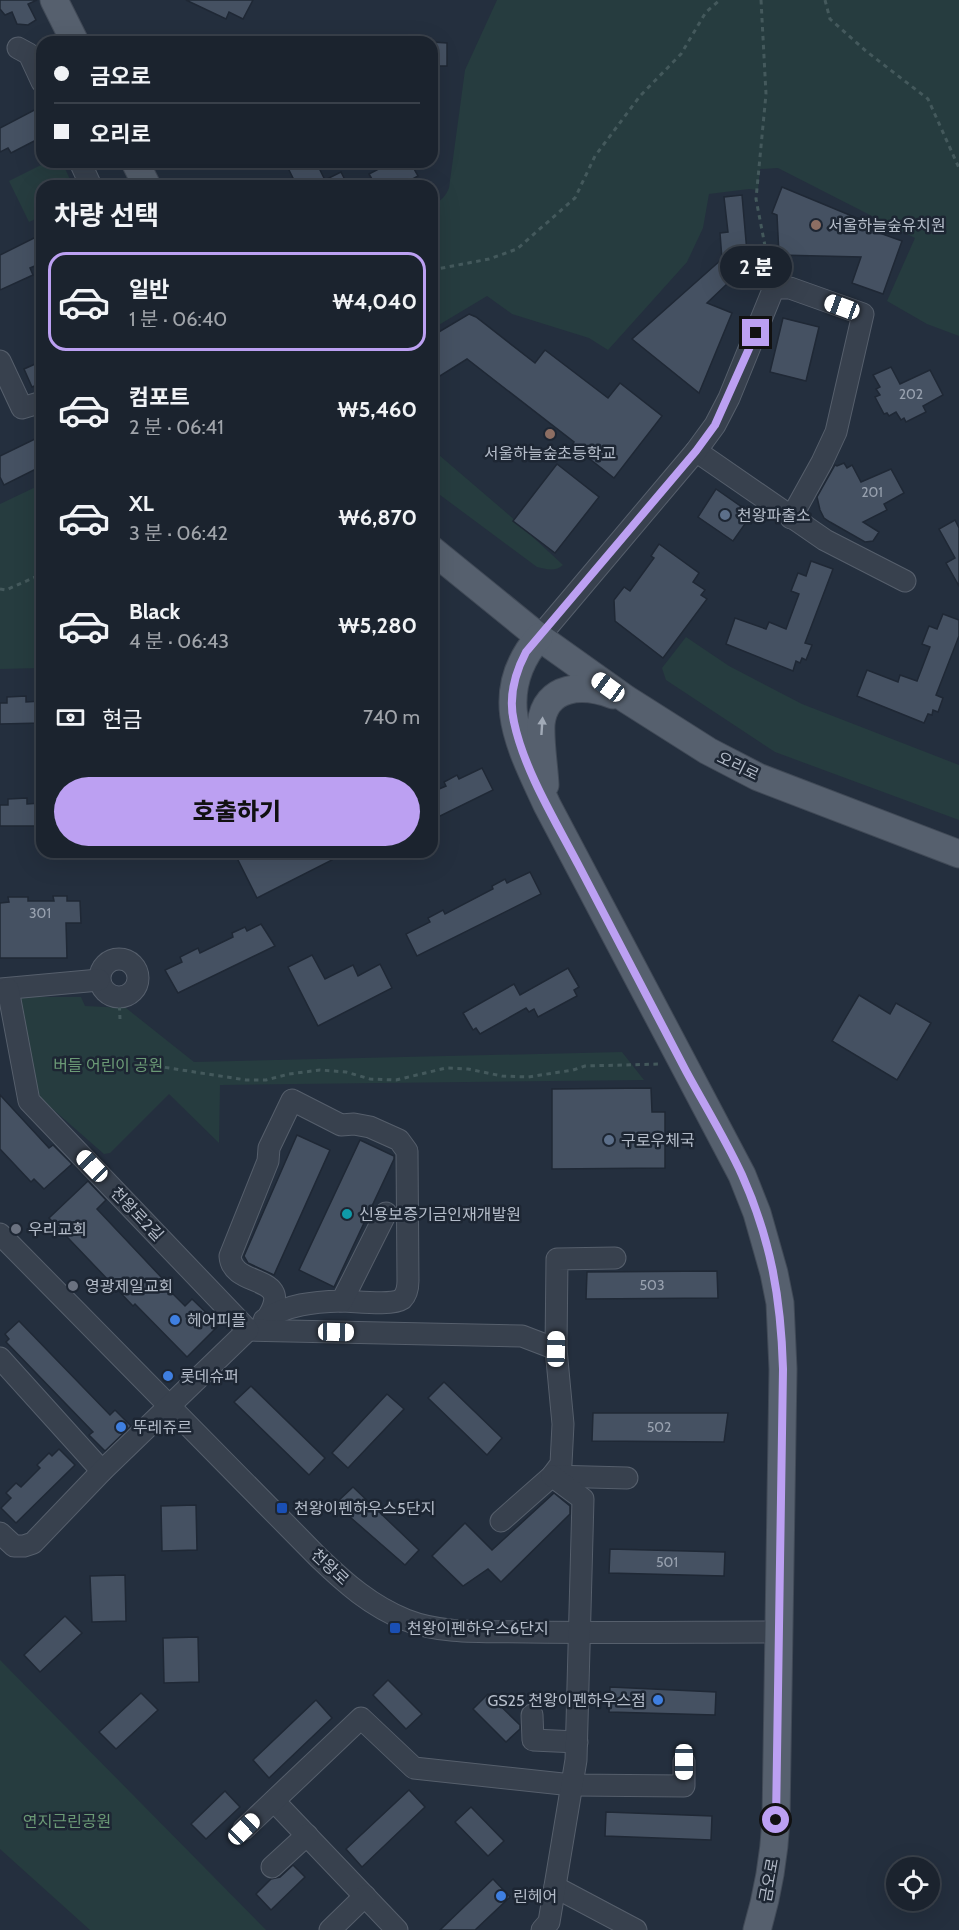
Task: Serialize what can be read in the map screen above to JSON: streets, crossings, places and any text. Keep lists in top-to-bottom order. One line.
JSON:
{"streets":{"main road":["오리로","금오로"],"street":["천왕로2길","천왕로"]},"crossings":[["오리로","금오로"],["천왕로","금오로"]],"parks":["버들 어린이 공원","연지근린공원"],"places":{"other":["서울하늘숲유치원","서울하늘숲초등학교","천왕파출소","구로우체국","신용보증기금인재개발원","우리교회","영광제일교회","헤어피플","롯데슈퍼","뚜레쥬르","GS25 천왕이펜하우스점","린헤어"],"transit":["천왕이펜하우스5단지","천왕이펜하우스6단지"]},"house_numbers":["202","201","301","503","502","501"],"page":{"banner":["금오로","오리로"],"heading":"차량 선택","bubble":"2 분","list":[{"name":"일반","note":"1 분 · 06:40","value":"₩4,040"},{"name":"컴포트","note":"2 분 · 06:41","value":"₩5,460"},{"name":"XL","note":"3 분 · 06:42","value":"₩6,870"},{"name":"Black","note":"4 분 · 06:43","value":"₩5,280"}],"pay":["현금","740 m"],"buttons":"호출하기"}}
